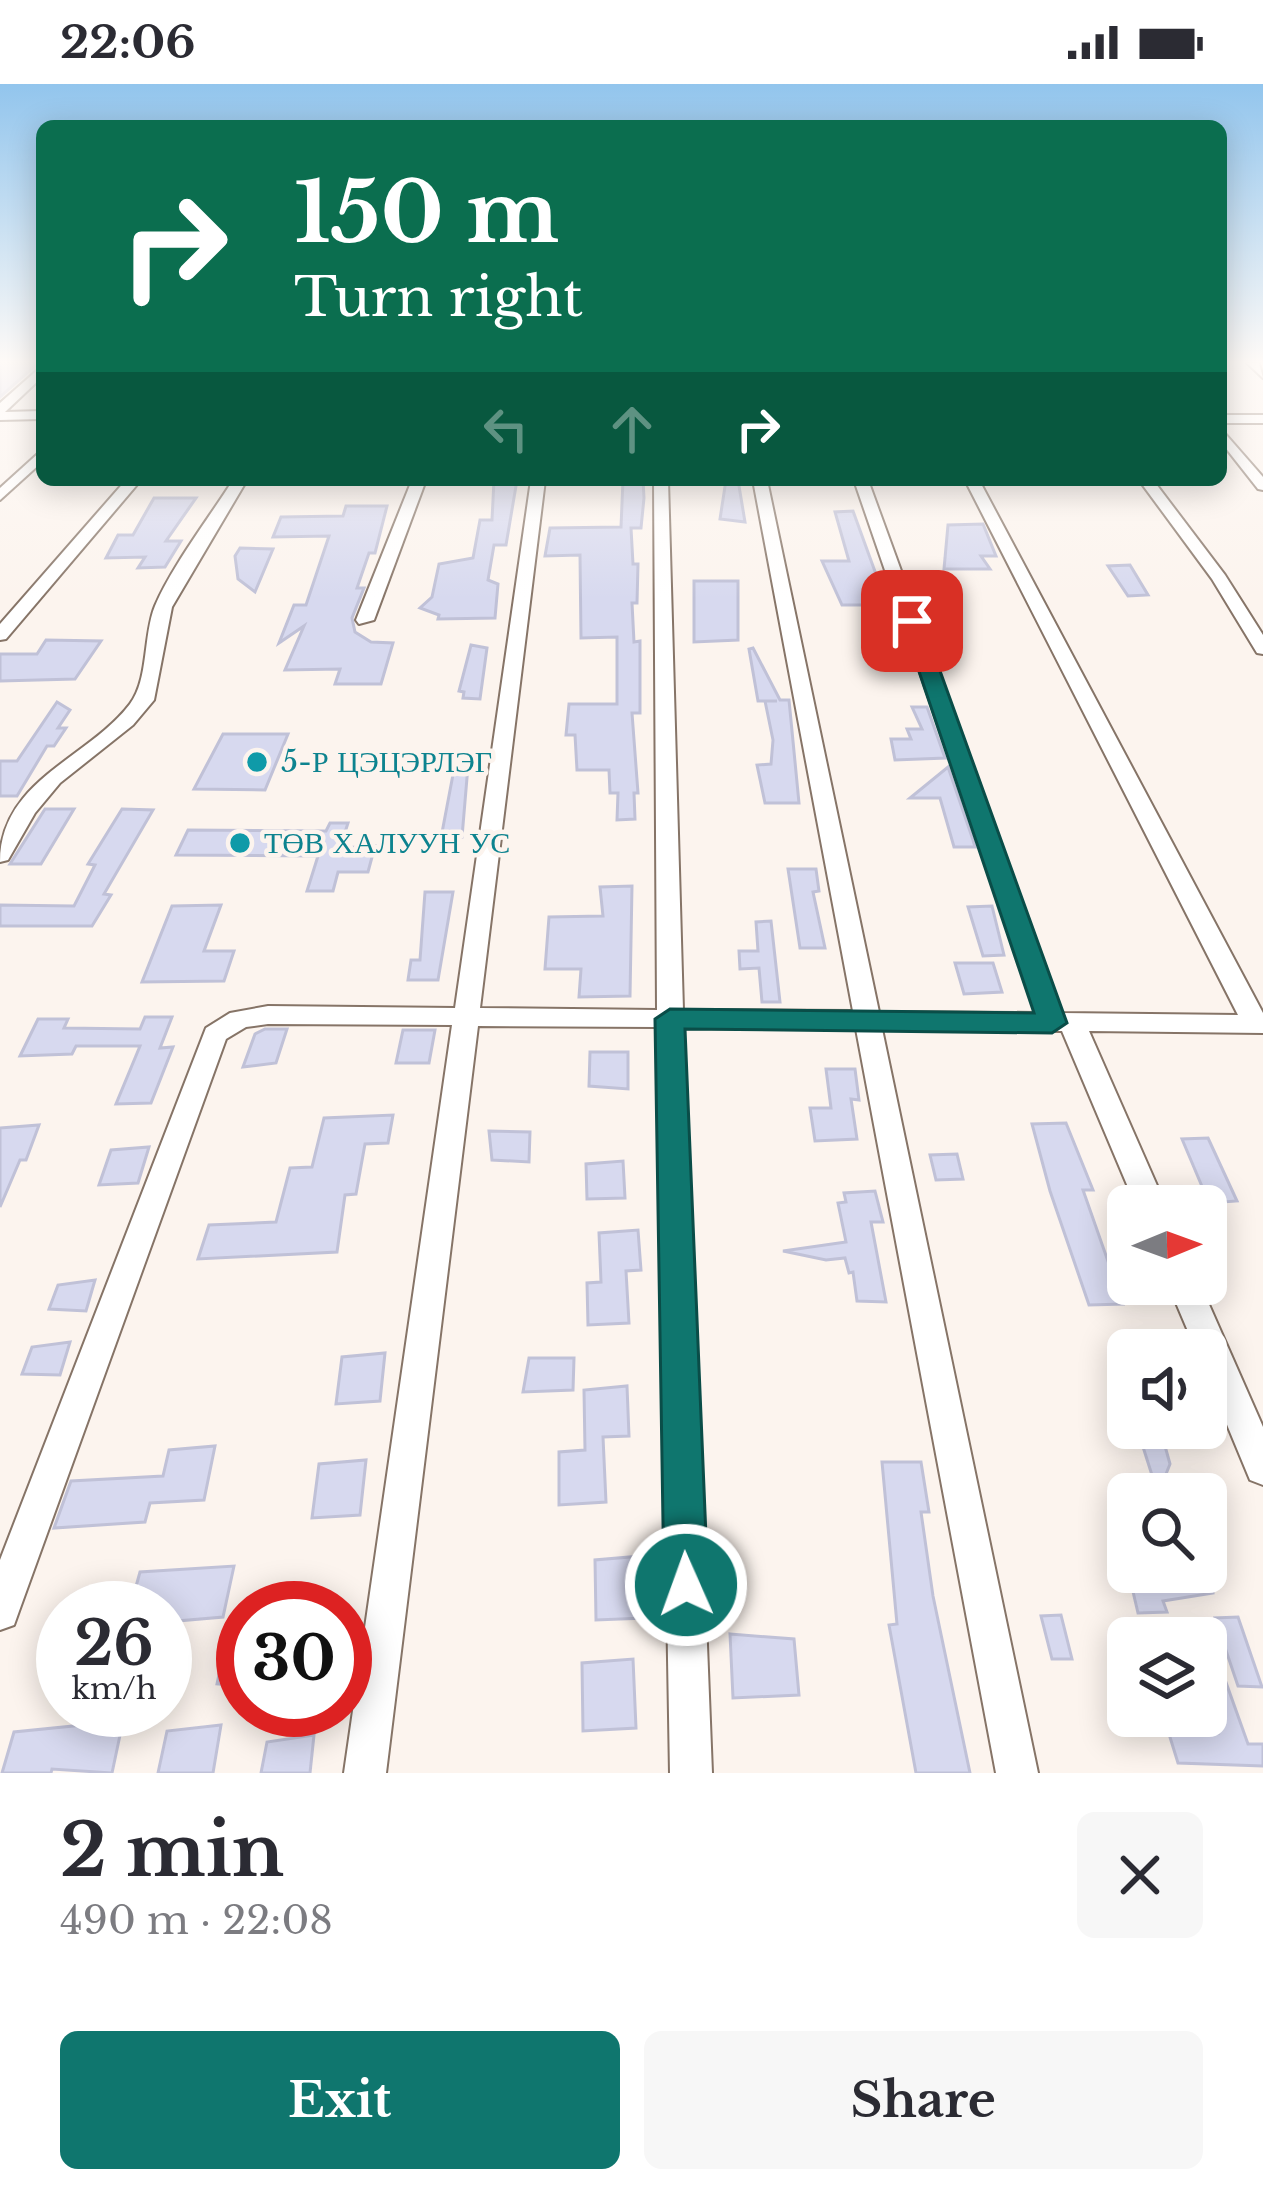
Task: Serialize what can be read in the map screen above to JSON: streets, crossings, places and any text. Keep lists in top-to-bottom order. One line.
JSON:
{"places":["5-Р ЦЭЦЭРЛЭГ","ТӨВ ХАЛУУН УС"],"north":"right","page":{"status":"22:06","turn":["150 m","Turn right"],"speed":"26 km/h","limit":"30","heading":["2 min","490 m · 22:08"],"buttons":["Exit","Share"]}}
